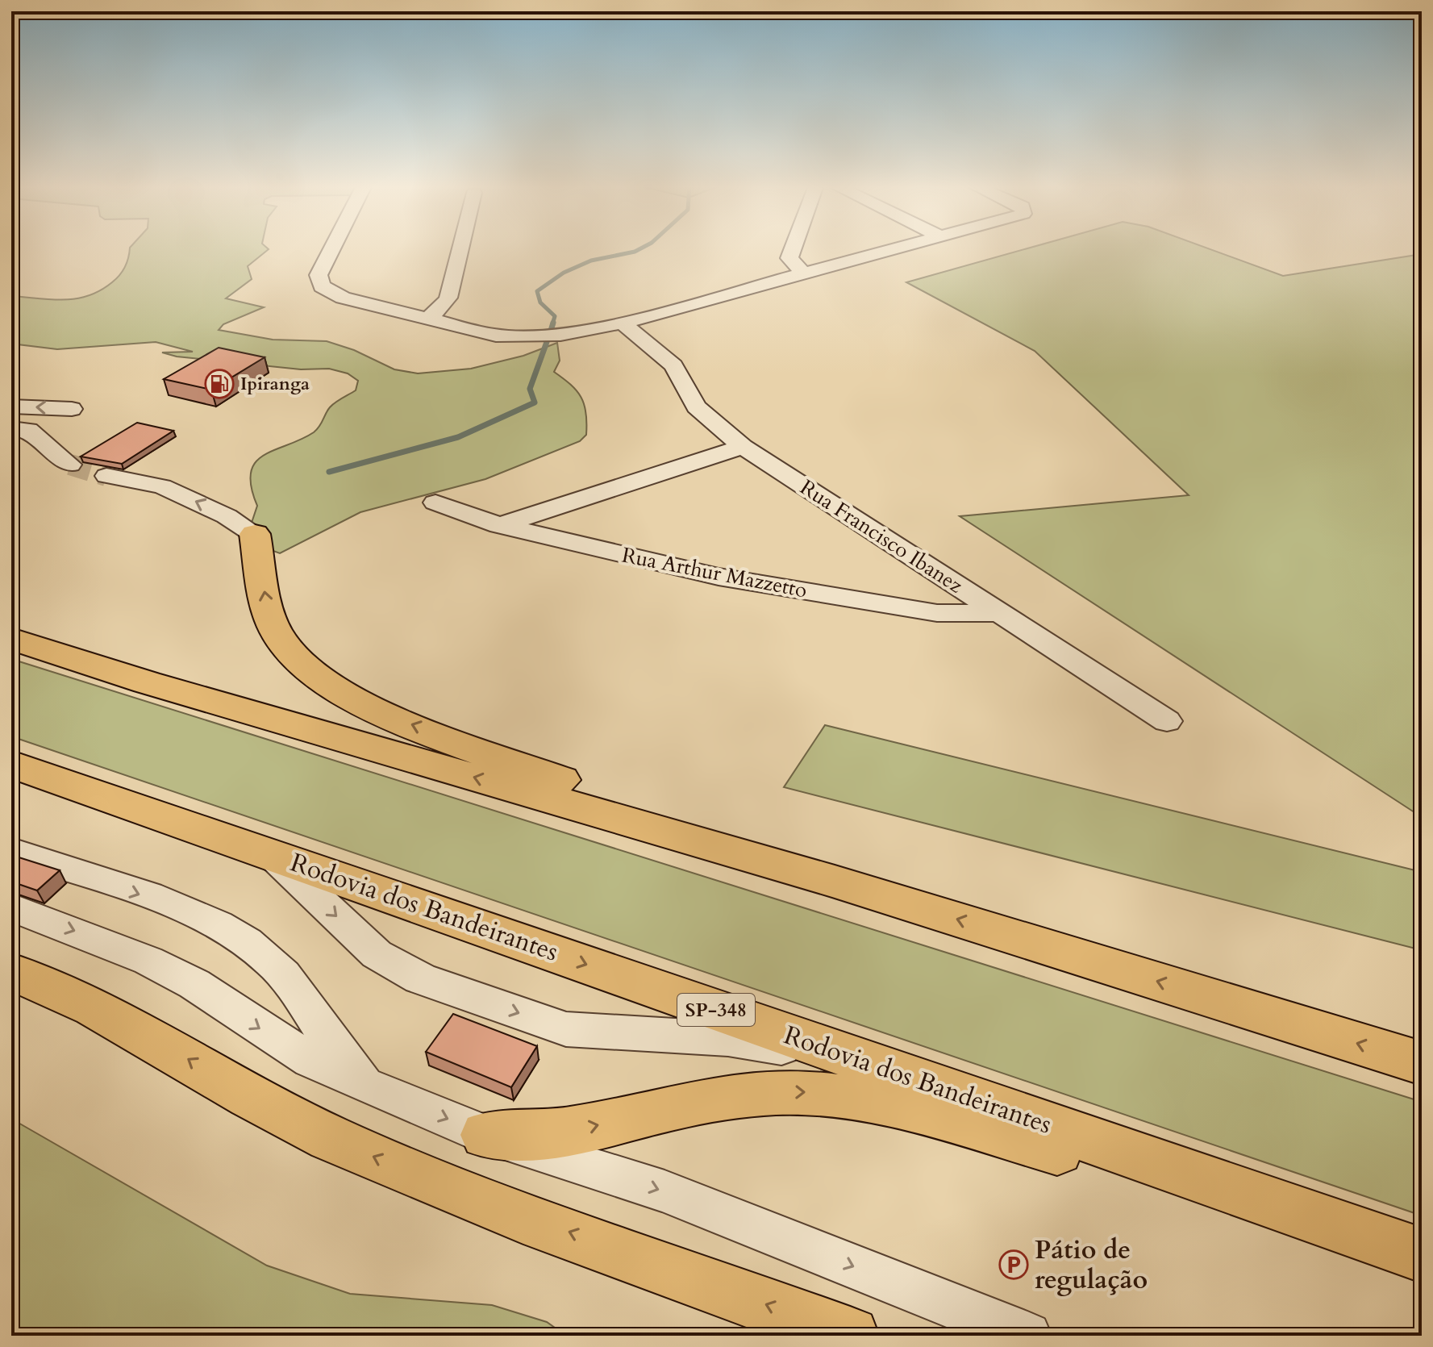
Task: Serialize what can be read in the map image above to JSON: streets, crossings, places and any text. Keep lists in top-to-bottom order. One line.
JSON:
{"streets":{"highway":["Rodovia dos Bandeirantes","SP-348"],"street":["Rua Francisco Ibanez","Rua Arthur Mazzetto"]},"crossings":[["Rua Francisco Ibanez","Rua Arthur Mazzetto"]],"places":{"fuel station":["Ipiranga"],"parking":["Pátio de regulação"]}}
